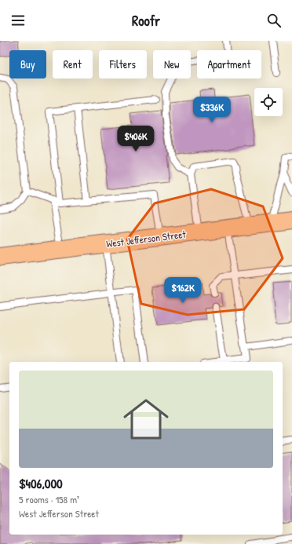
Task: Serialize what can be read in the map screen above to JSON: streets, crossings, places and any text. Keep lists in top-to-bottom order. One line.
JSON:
{"streets":{"main road":["West Jefferson Street"]},"page":{"header":"Roofr","chip":["Buy","Rent","Filters","New","Apartment"],"price":["$336K","$406K","$162K"],"list":[{"name":"$406,000","note":"5 rooms · 158 m² · West Jefferson Street"}]}}
